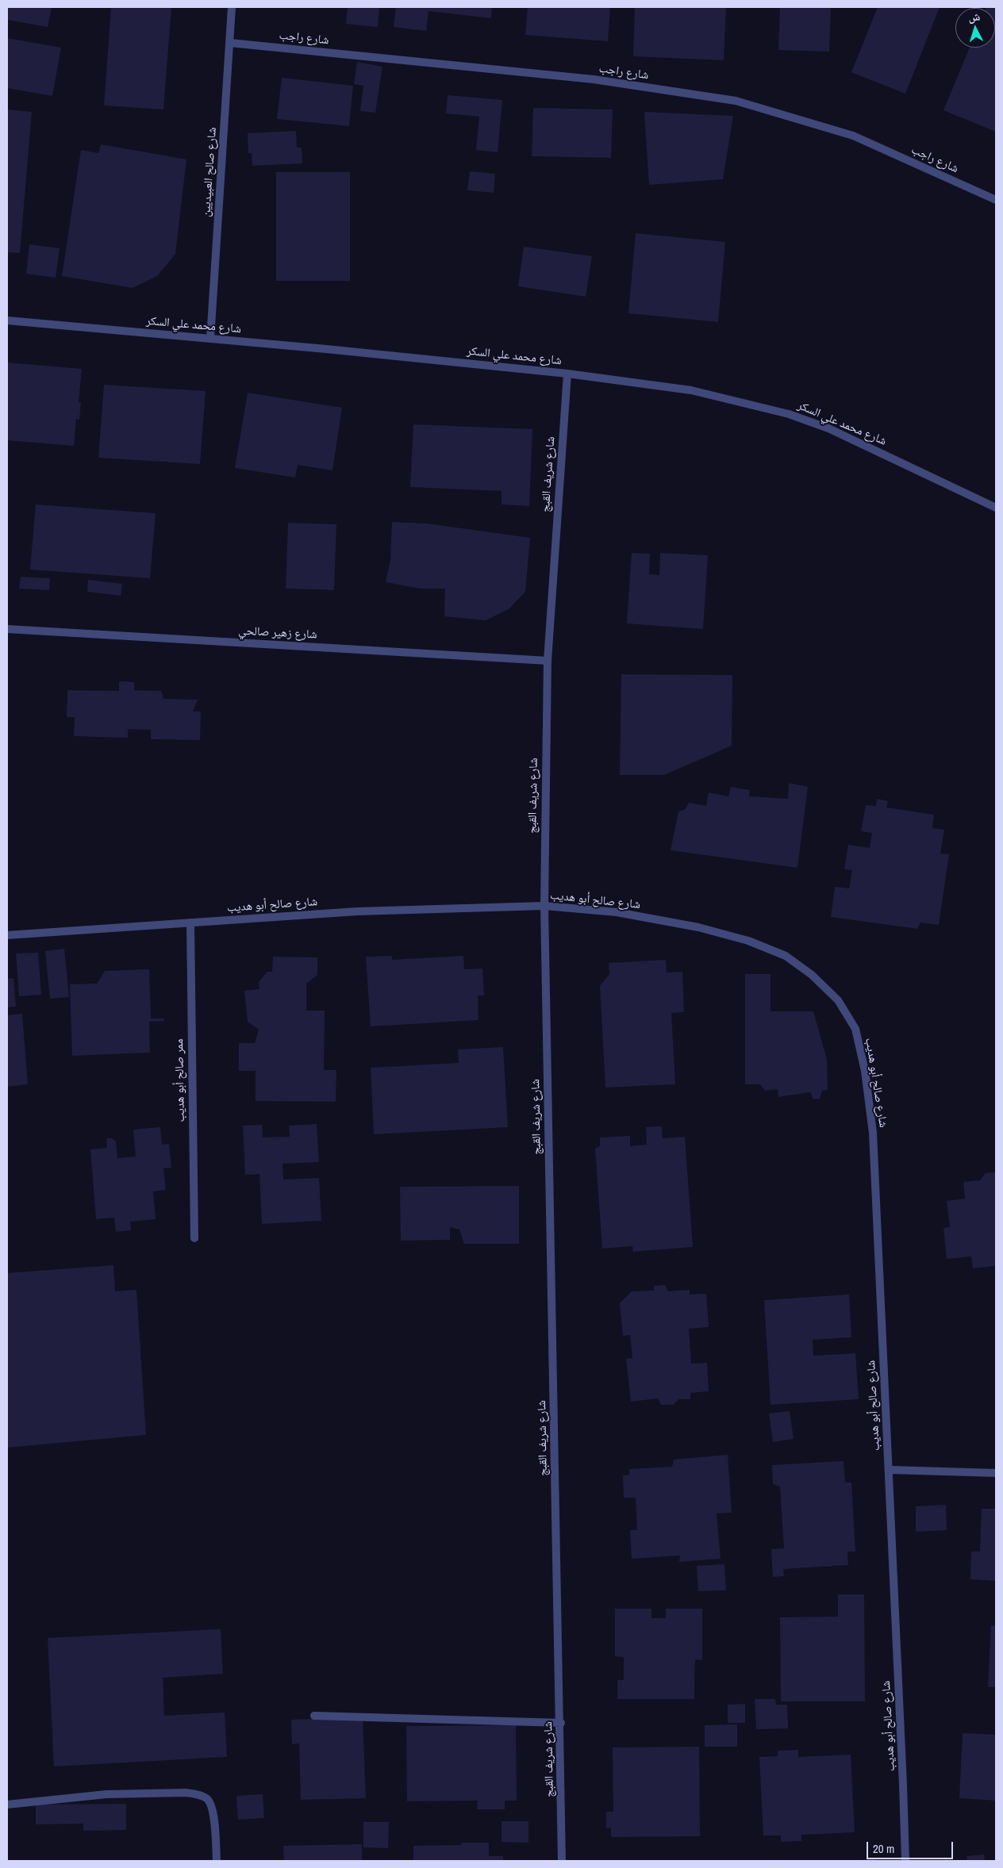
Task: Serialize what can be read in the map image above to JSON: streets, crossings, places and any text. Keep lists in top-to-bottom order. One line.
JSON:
{"streets":{"street":["شارع راجب","شارع صالح العبيديين","شارع محمد علي السكر","شارع شريف القبج","شارع زهير صالحي","شارع صالح أبو هديب","ممر صالح أبو هديب"]},"crossings":[["شارع راجب","شارع صالح العبيديين"],["شارع صالح العبيديين","شارع محمد علي السكر"],["شارع محمد علي السكر","شارع شريف القبج"],["شارع شريف القبج","شارع زهير صالحي"],["شارع شريف القبج","شارع صالح أبو هديب"],["شارع صالح أبو هديب","ممر صالح أبو هديب"]],"scale_bar":"20 m","north":"top"}
